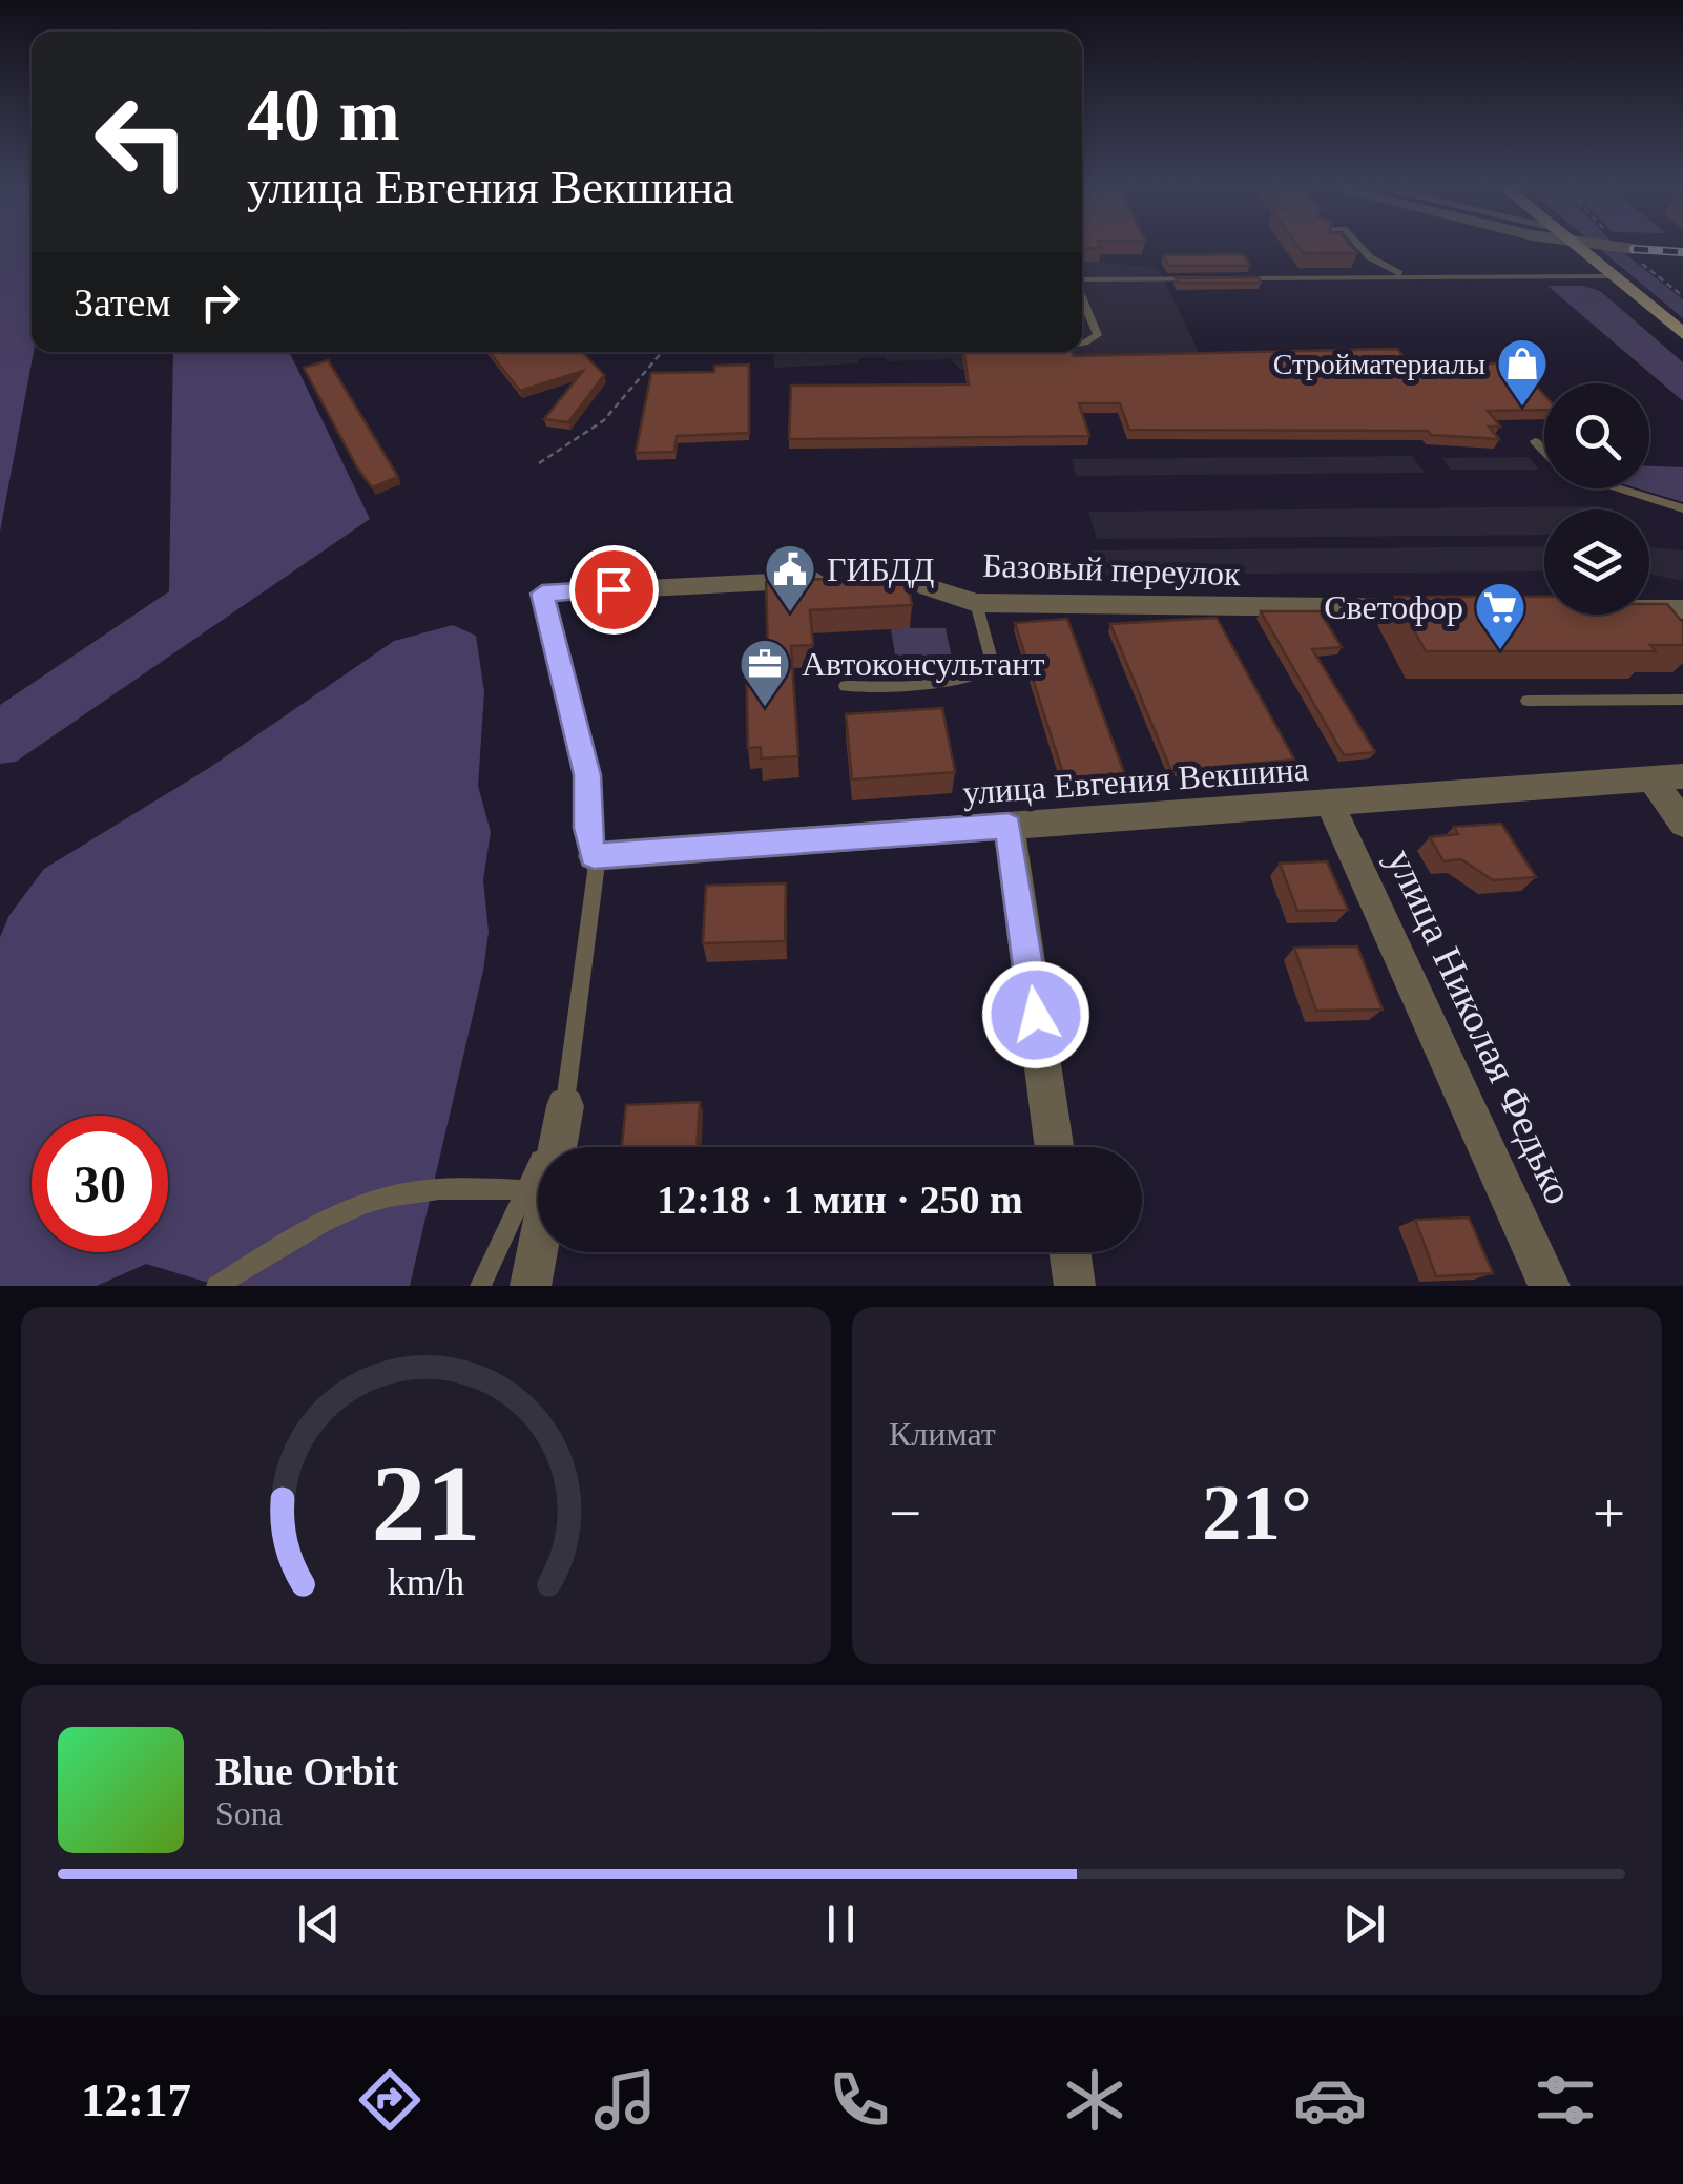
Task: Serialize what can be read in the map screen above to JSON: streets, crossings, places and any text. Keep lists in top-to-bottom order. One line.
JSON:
{"streets":{"street":["Базовый переулок","улица Евгения Векшина","улица Николая Федько"]},"crossings":[["улица Евгения Векшина","улица Николая Федько"]],"places":{"shop":["Стройматериалы"],"public building":["ГИБДД"],"supermarket":["Светофор"],"office":["Автоконсультант"]},"page":{"turn":["40 m","улица Евгения Векшина"],"then":"Затем","limit":"30","trip":"12:18 · 1 мин · 250 m","tile":"Климат","heat":["−","21°","+"],"song":["Blue Orbit","Sona"],"tabs":"12:17","gauge":["21","km/h"]}}
